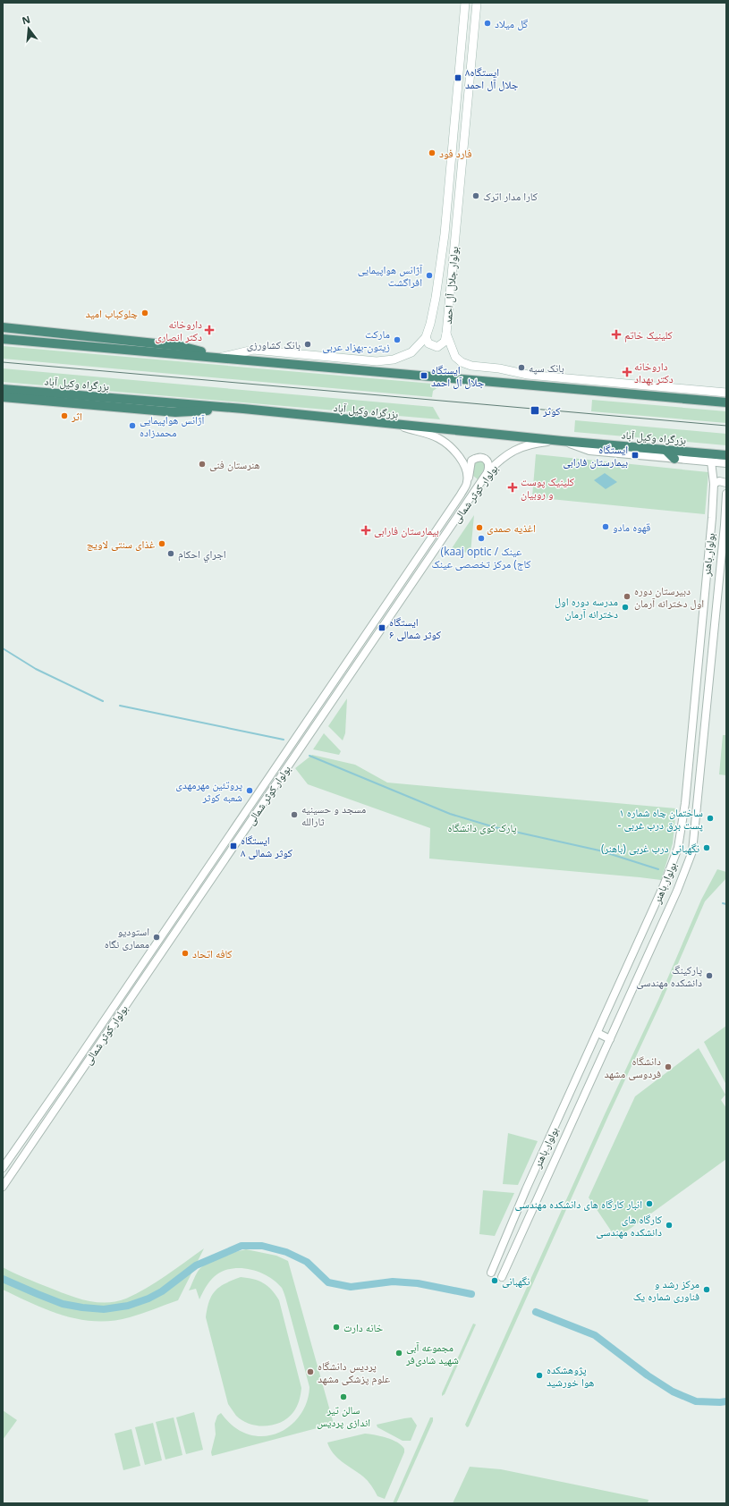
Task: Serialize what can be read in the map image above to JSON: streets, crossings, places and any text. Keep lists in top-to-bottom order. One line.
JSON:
{"streets":{"highway":["بزرگراه وکیل آباد"],"main road":["بولوار جلال آل احمد"],"street":["بولوار کوثر شمالی","بولوار باهنر"]},"crossings":[["بزرگراه وکیل آباد","بولوار کوثر شمالی"]],"parks":["پارک کوی دانشگاه"],"places":{"other":["گل میلاد","فارد فود","کارا مدار اترک","آژانس هواپیمایی افراگشت","چلوکباب امید","مارکت زیتون-بهزاد عربی","بانک کشاورزی","بانک سپه","اثر","آژانس هواپیمایی محمدزاده","هنرستان فنی","قهوه مادو","اغذیه صمدی","(kaaj optic / عینک کاج) مرکز تخصصی عینک","غذای سنتی لاویج","اجراي احكام","دبیرستان دوره اول دخترانه آرمان","مدرسه دوره اول دخترانه آرمان","پروتئین مهرمهدی شعبه کوثر","مسجد و حسینیه ثارالله","ساختمان چاه شماره ۱ - پست برق درب غربی","نگهبانی درب غربی (باهنر)","استودیو معماری نگاه","کافه اتحاد","پارکینگ دانشکده مهندسی","دانشگاه فردوسی مشهد","انبار کارگاه های دانشکده مهندسی","کارگاه های دانشکده مهندسی","نگهبانی","مرکز رشد و فناوری شماره یک","خانه دارت","مجموعه آبی شهید شادی‌فر","پردیس دانشگاه علوم پزشکی مشهد","پژوهشکده هوا خورشید","سالن تیر اندازی پردیس"],"transit":["۸ایستگاه جلال آل احمد","ایستگاه جلال آل احمد","کوثر","ایستگاه بیمارستان فارابی","ایستگاه کوثر شمالی ۶","ایستگاه کوثر شمالی ۸"],"health":["داروخانه دکتر انصاری","کلینیک خاتم","داروخانه دکتر بهداد","کلینیک پوست و روبیان","بیمارستان فارابی"]},"north":"top"}
